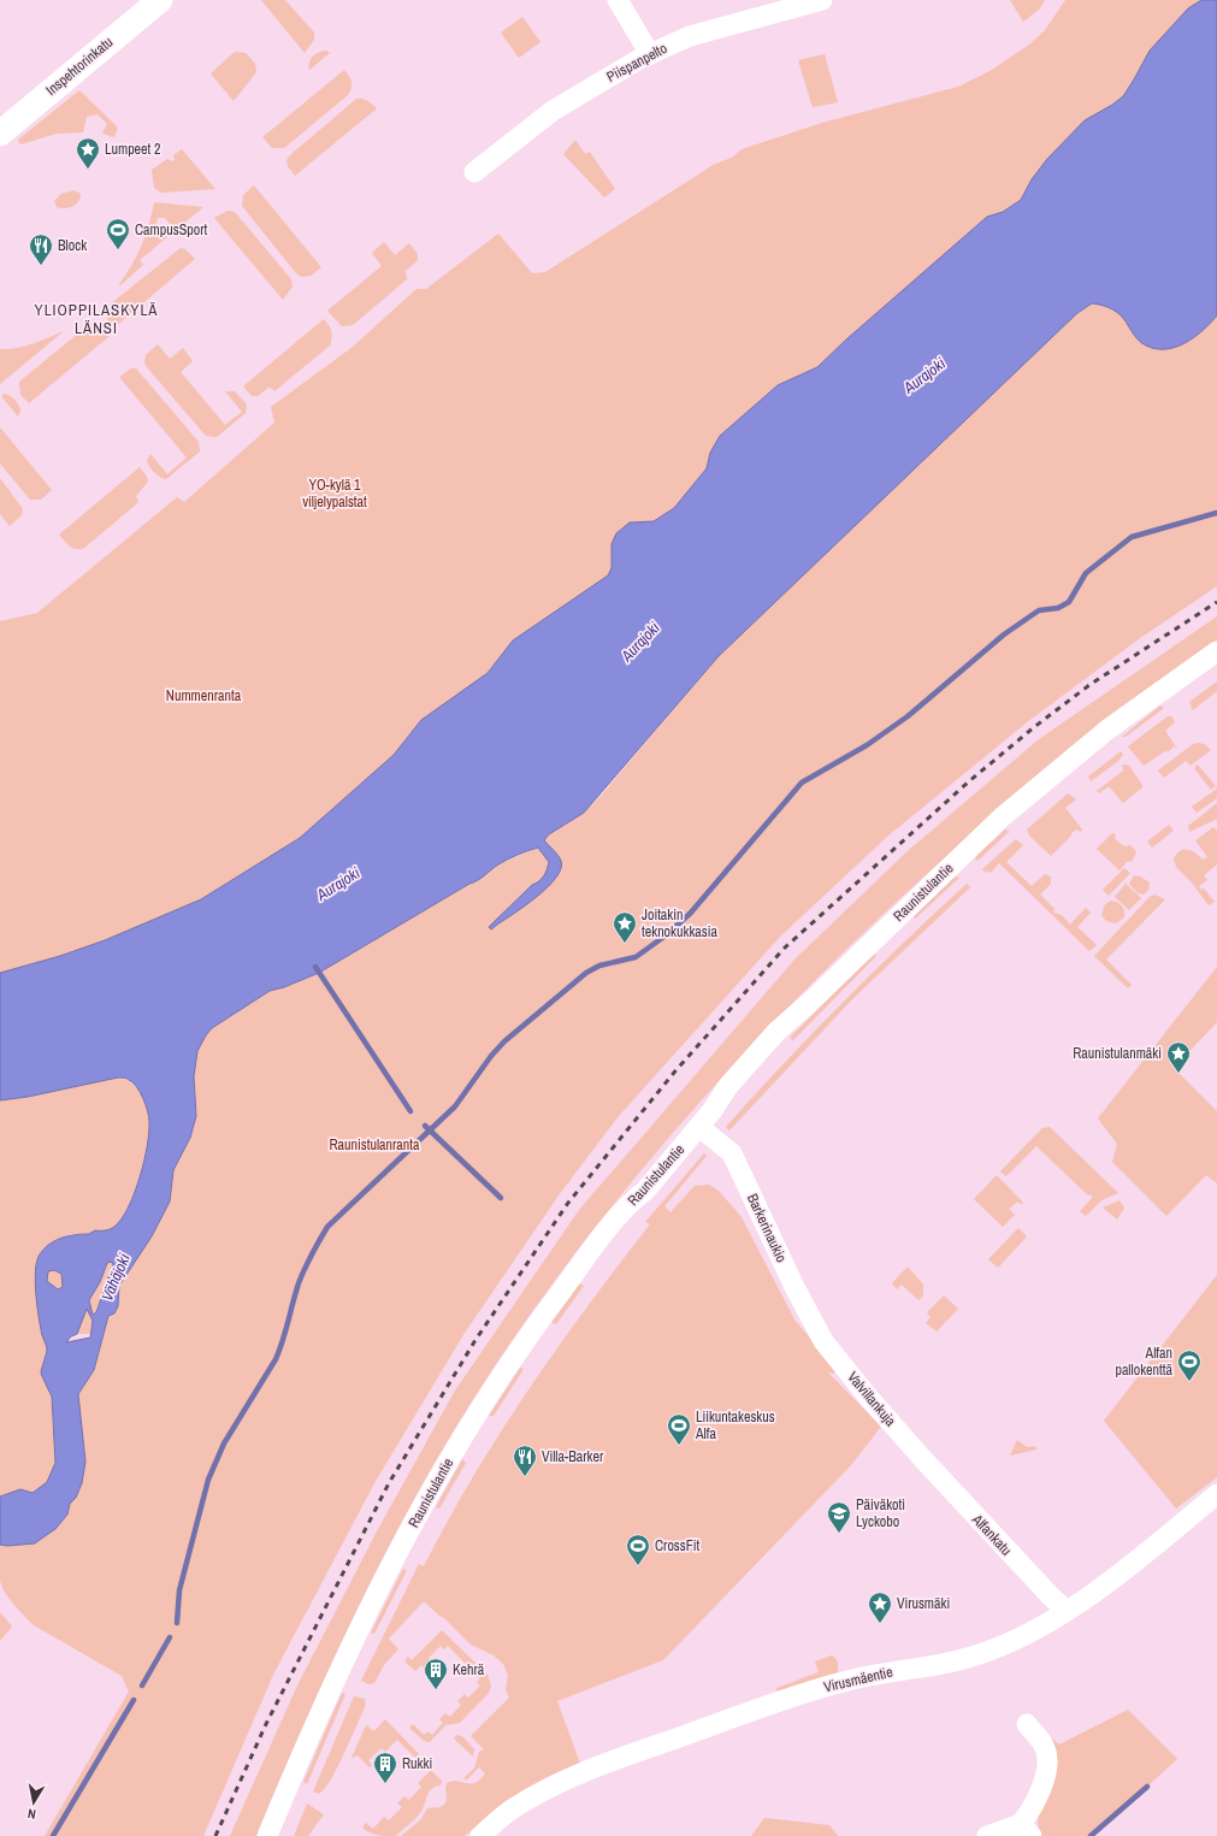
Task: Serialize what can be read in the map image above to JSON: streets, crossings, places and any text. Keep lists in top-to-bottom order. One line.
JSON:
{"streets":{"street":["Piispanpelto","Inspehtorinkatu","Raunistulantie","Barkerinaukio","Valvillankuja","Alfankatu","Virusmäentie"]},"crossings":[["Raunistulantie","Barkerinaukio"],["Barkerinaukio","Valvillankuja"],["Valvillankuja","Alfankatu"],["Alfankatu","Virusmäentie"]],"districts":["YLIOPPILASKYLÄ LÄNSI"],"water":["Aurajoki","Vähäjoki"],"parks":["YO-kylä 1 viljelypalstat","Nummenranta","Raunistulanranta"],"places":{"place":["Lumpeet 2","Joitakin teknokukkasia","Raunistulanmäki","Virusmäki"],"sports":["CampusSport","Alfan pallokenttä","Liikuntakeskus Alfa","CrossFit"],"restaurant":["Block","Villa-Barker"],"school or university":["Päiväkoti Lyckobo"],"building":["Kehrä","Rukki"]},"north":"bottom"}
